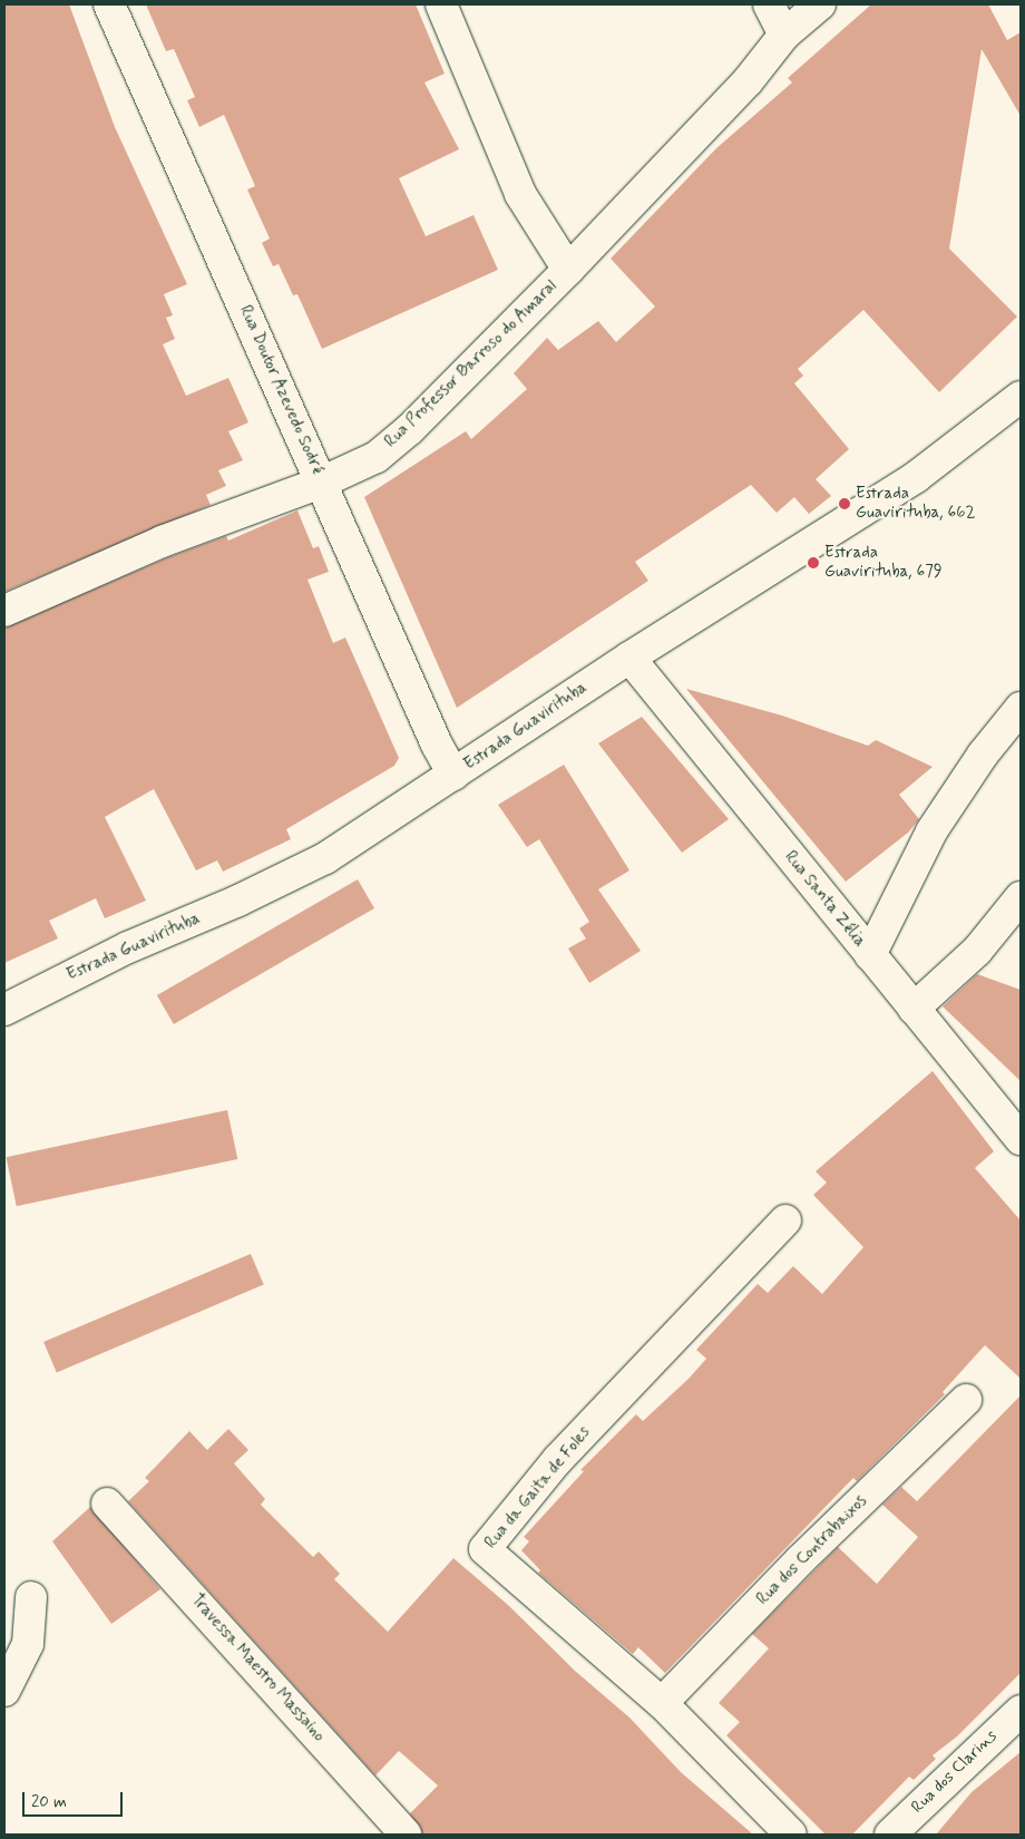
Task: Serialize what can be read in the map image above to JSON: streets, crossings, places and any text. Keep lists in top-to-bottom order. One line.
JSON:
{"streets":{"street":["Rua Professor Barroso do Amaral","Rua Doutor Azevedo Sodré","Estrada Guavirituba","Rua Santa Zélia","Rua da Gaita de Foles","Rua dos Contrabaixos","Travessa Maestro Massaino","Rua dos Clarins"]},"crossings":[["Rua Professor Barroso do Amaral","Rua Doutor Azevedo Sodré"],["Rua Doutor Azevedo Sodré","Estrada Guavirituba"],["Estrada Guavirituba","Rua Santa Zélia"],["Rua da Gaita de Foles","Rua dos Contrabaixos"]],"places":["Estrada Guavirituba, 662","Estrada Guavirituba, 679"],"scale_bar":"20 m"}
